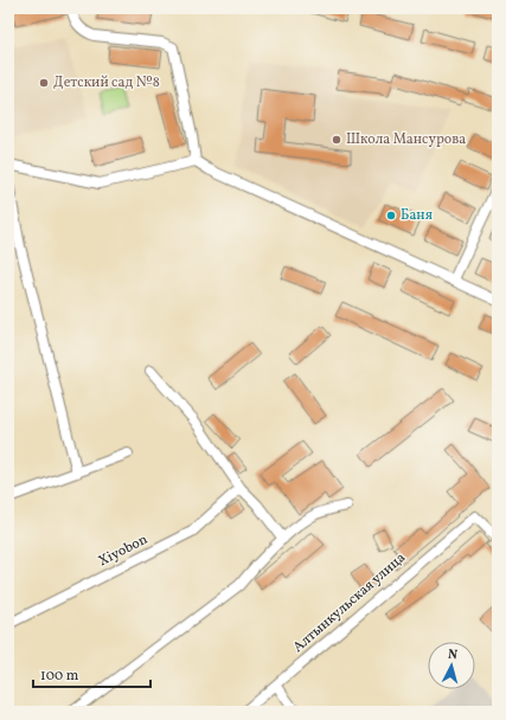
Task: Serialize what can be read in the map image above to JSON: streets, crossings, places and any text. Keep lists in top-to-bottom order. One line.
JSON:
{"streets":{"street":["Xiyobon","Алтынкульская улица"]},"places":["Детский сад №8","Школа Мансурова","Баня"],"scale_bar":"100 m","north":"top"}
